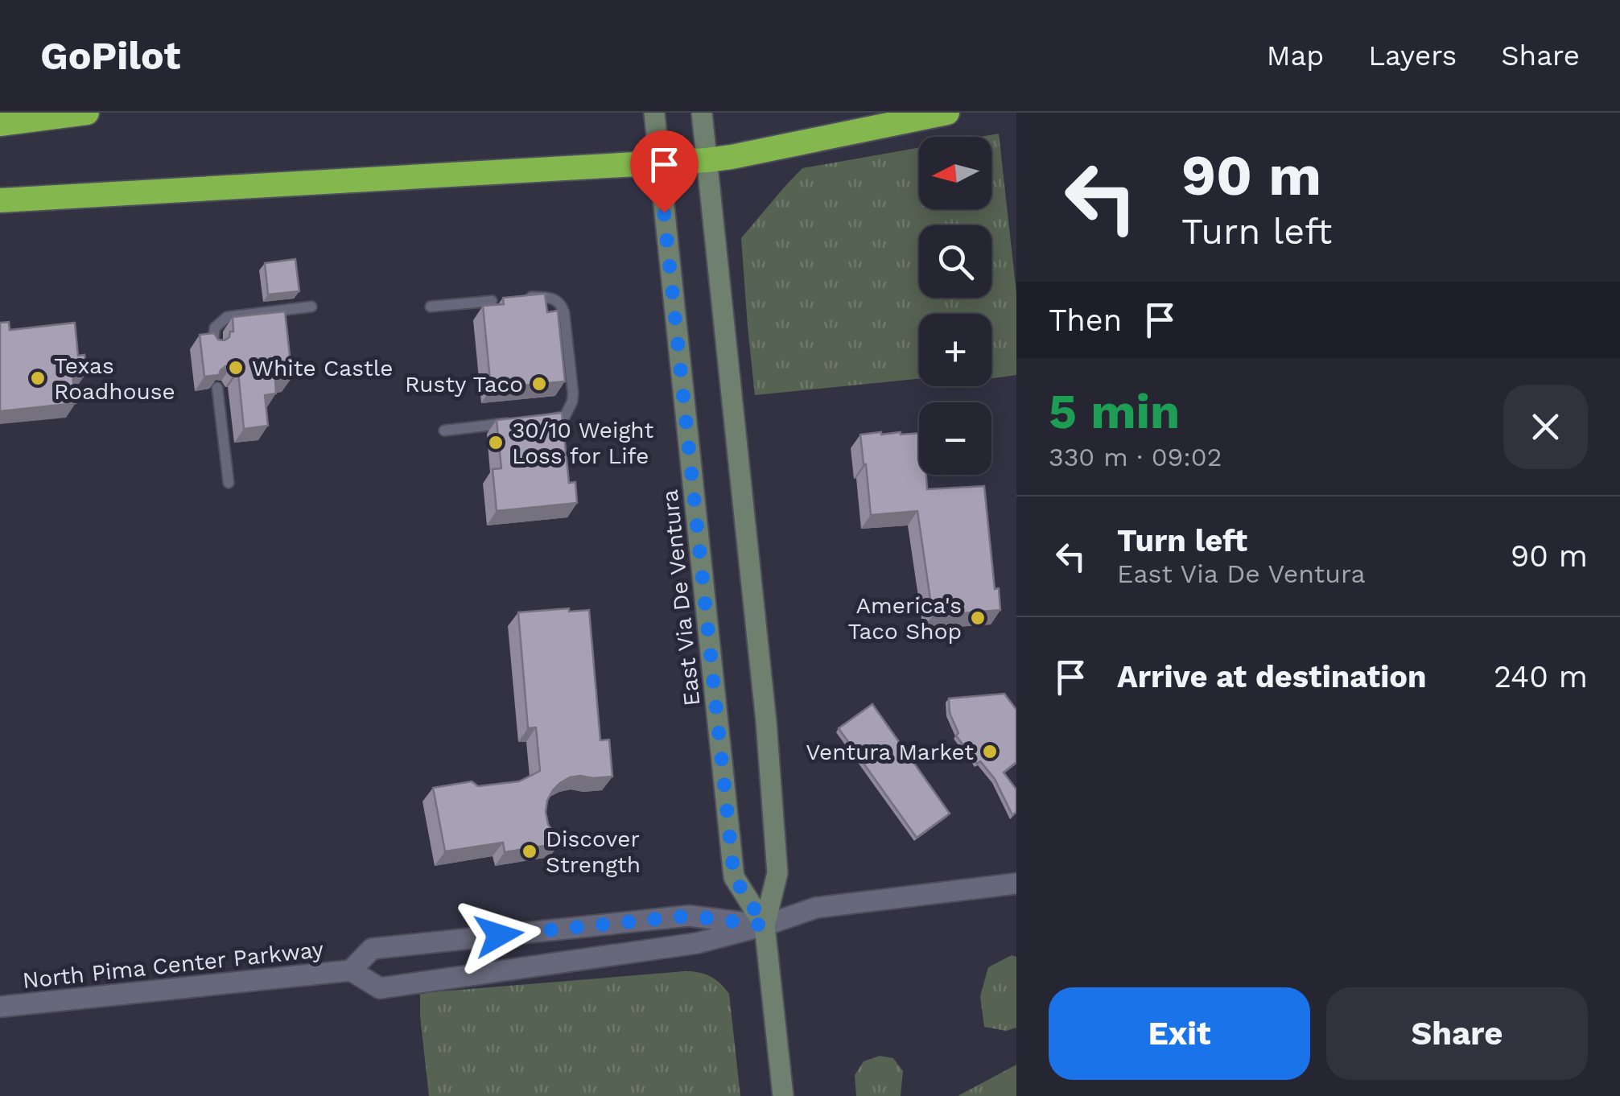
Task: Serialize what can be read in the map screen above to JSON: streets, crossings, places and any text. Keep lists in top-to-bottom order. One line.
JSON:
{"streets":{"main road":["East Via De Ventura"],"street":["North Pima Center Parkway"]},"crossings":[["East Via De Ventura","North Pima Center Parkway"]],"places":["White Castle","Texas Roadhouse","Rusty Taco","30/10 Weight Loss for Life","America's Taco Shop","Ventura Market","Discover Strength"],"north":"left","page":{"header":"GoPilot","nav":["Map","Layers","Share"],"turn":["90 m","Turn left"],"map_buttons":["+","−"],"then":"Then","heading":["5 min","330 m · 09:02"],"list":[{"name":"Turn left","note":"East Via De Ventura","value":"90 m"},{"name":"Arrive at destination","value":"240 m"}],"buttons":["Exit","Share"]}}
